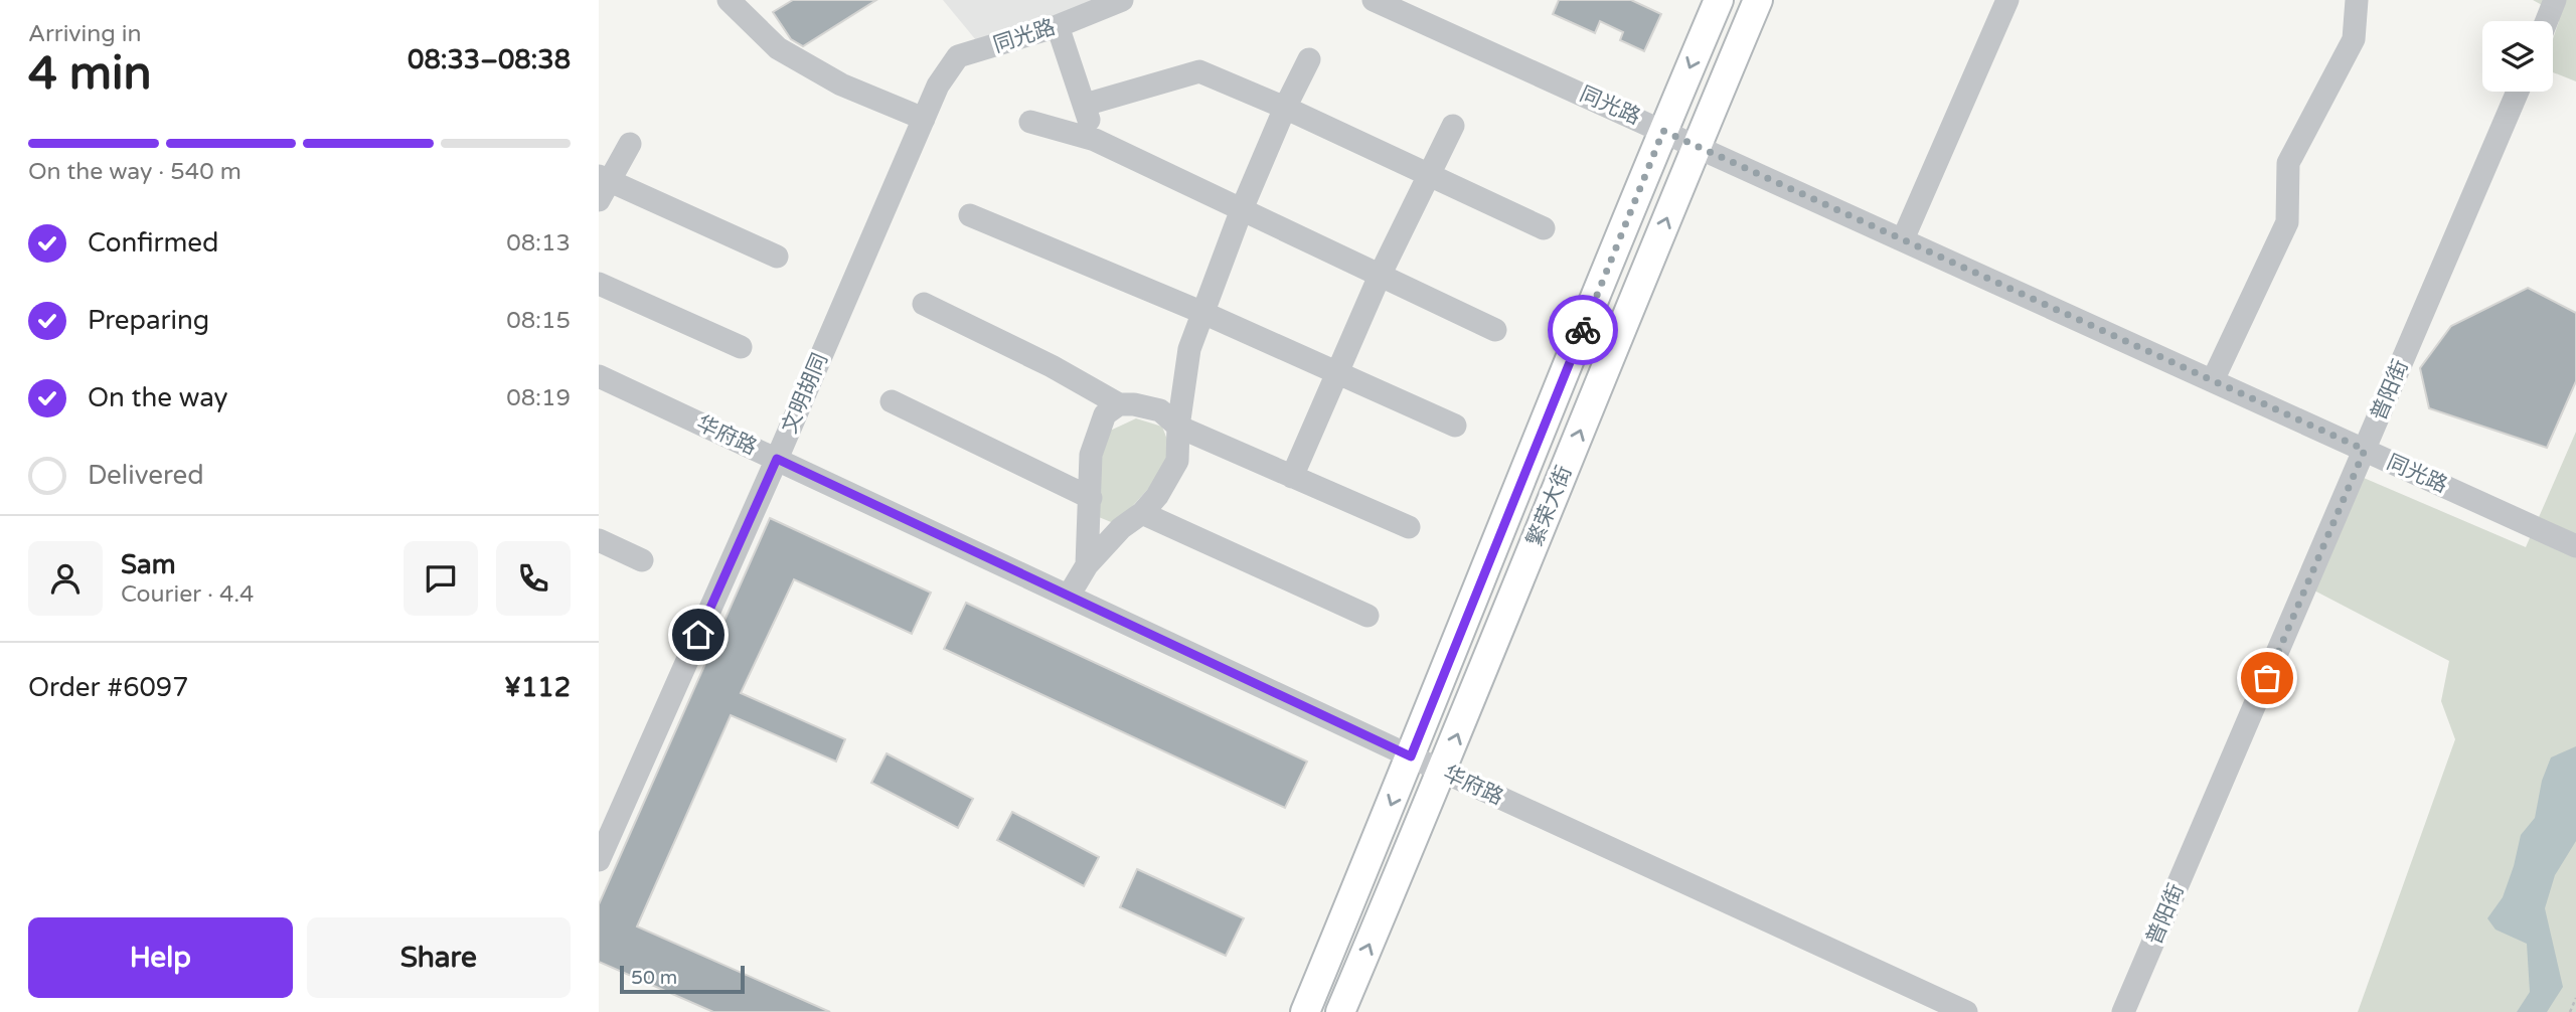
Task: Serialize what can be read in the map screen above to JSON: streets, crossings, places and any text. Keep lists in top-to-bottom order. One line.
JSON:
{"streets":{"main road":["繁荣大街"],"street":["同光路","普阳街","文明胡同","华府路"]},"crossings":[["同光路","普阳街"],["同光路","文明胡同"],["同光路","繁荣大街"],["文明胡同","华府路"],["华府路","繁荣大街"]],"scale_bar":"50 m","page":{"heading":["4 min","Arriving in","08:33–08:38"],"panel":["Sam","Courier · 4.4","Order #6097","¥112"],"bar":"On the way · 540 m","list":[["Confirmed","08:13"],["Preparing","08:15"],["On the way","08:19"],"Delivered"],"buttons":["Help","Share"],"scale":"50 m"}}
